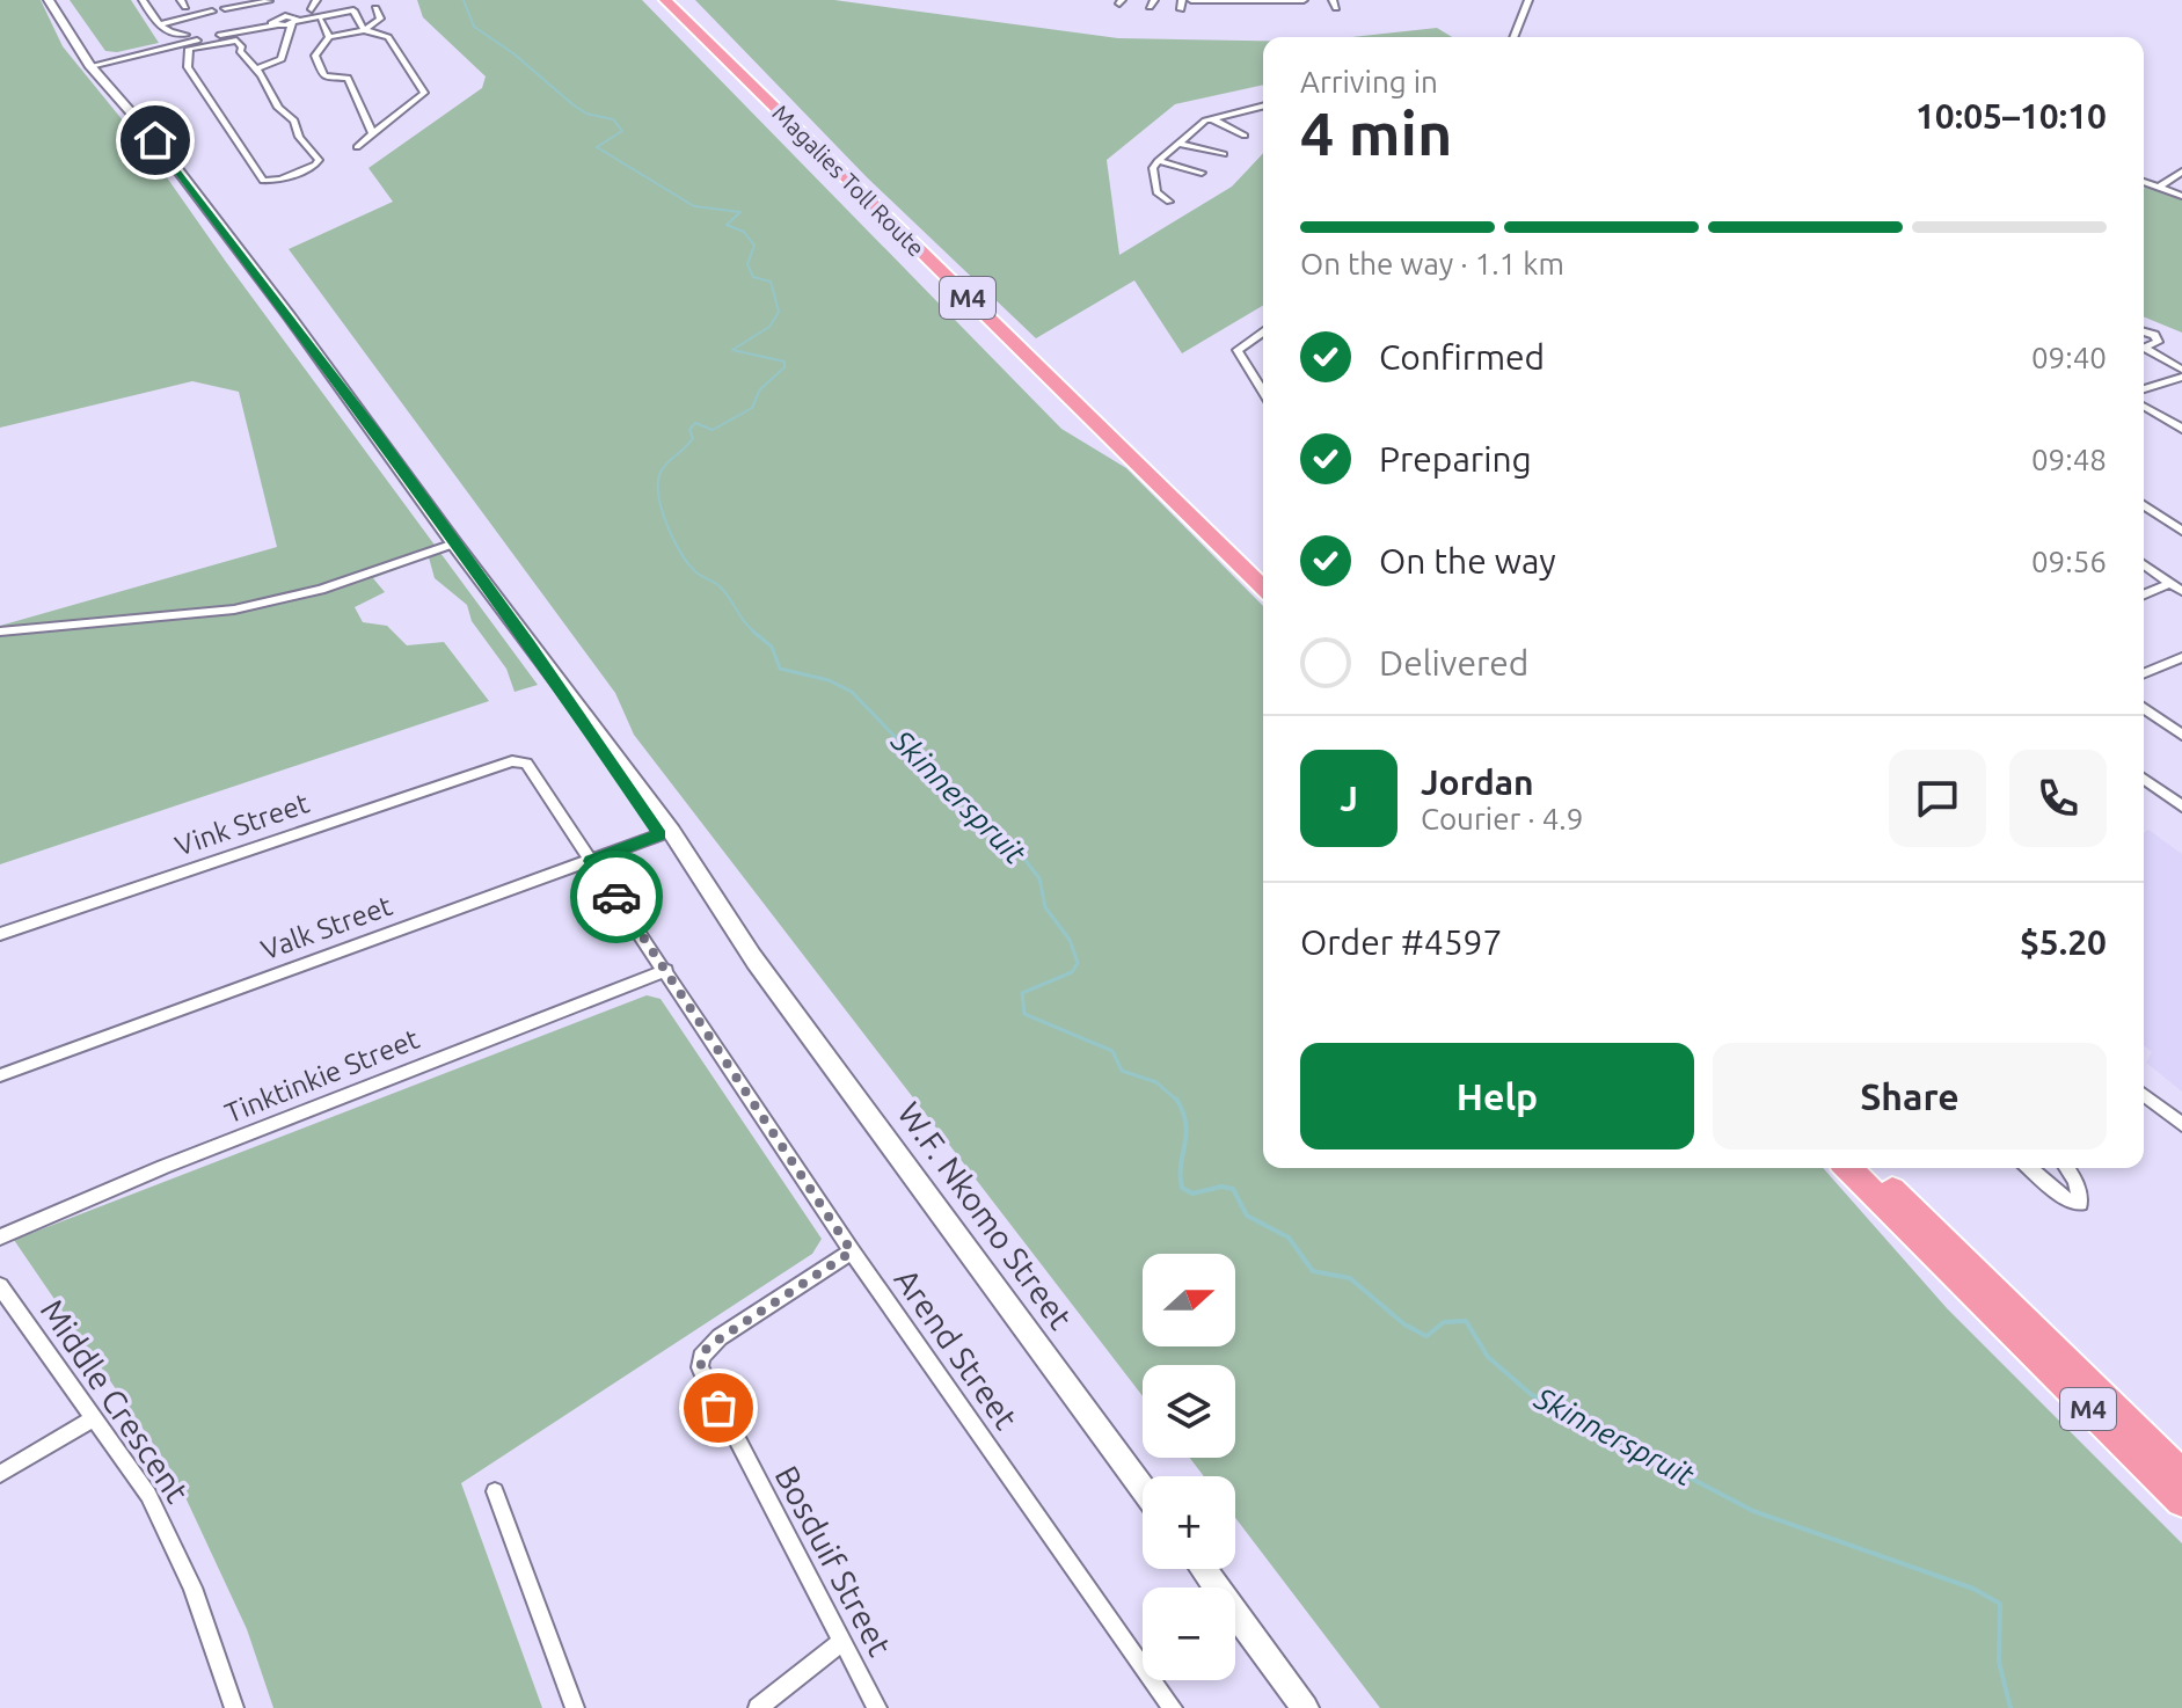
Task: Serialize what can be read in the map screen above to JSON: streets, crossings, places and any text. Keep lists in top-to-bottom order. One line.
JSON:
{"streets":{"highway":["Magalies Toll Route","M4"],"main road":["W.F. Nkomo Street"],"street":["Vink Street","Valk Street","Tinktinkie Street","Arend Street","Middle Crescent","Bosduif Street"]},"crossings":[["Vink Street","Arend Street"],["Valk Street","W.F. Nkomo Street"],["Valk Street","Arend Street"],["Tinktinkie Street","Arend Street"],["Arend Street","Bosduif Street"]],"water":["Skinnerspruit"],"north":"right","page":{"heading":["4 min","Arriving in","10:05–10:10"],"panel":["Jordan","Courier · 4.9","Order #4597","$5.20"],"bar":"On the way · 1.1 km","list":[["Confirmed","09:40"],["Preparing","09:48"],["On the way","09:56"],"Delivered"],"round":"J","buttons":["Help","Share"],"map_buttons":["+","−"]}}
